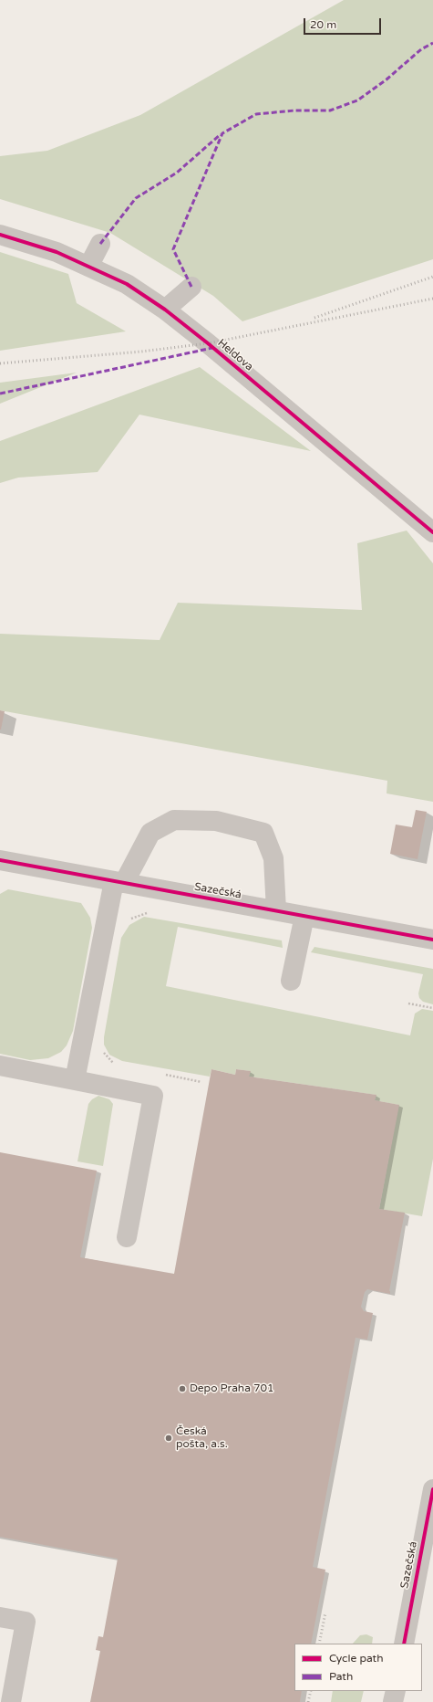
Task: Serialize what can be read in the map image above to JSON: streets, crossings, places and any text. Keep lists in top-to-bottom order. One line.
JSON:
{"streets":{"street":["Heldova","Sazečská"]},"places":["Depo Praha 701","Česká pošta, a.s."],"legend":["Cycle path","Path"],"scale_bar":"20 m"}
